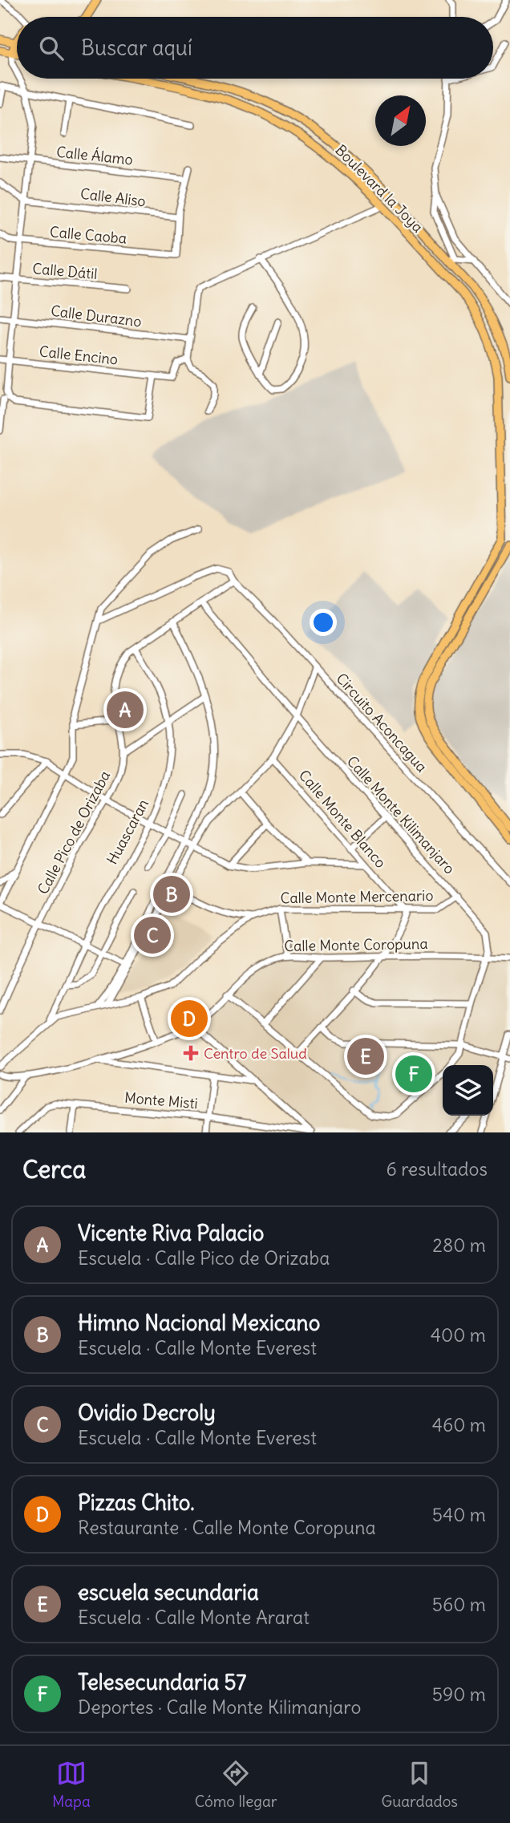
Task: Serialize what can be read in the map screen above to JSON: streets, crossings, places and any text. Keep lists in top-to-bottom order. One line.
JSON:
{"streets":{"main road":["Boulevard la Joya"],"street":["Calle Álamo","Calle Aliso","Calle Caoba","Calle Dátil","Calle Durazno","Calle Encino","Circuito Aconcagua","Calle Monte Kilimanjaro","Calle Monte Blanco","Huascaran","Calle Pico de Orizaba","Calle Monte Mercenario","Calle Monte Coropuna","Monte Misti"]},"crossings":[["Calle Aliso","Calle Caoba"],["Circuito Aconcagua","Calle Pico de Orizaba"],["Calle Monte Kilimanjaro","Calle Pico de Orizaba"],["Calle Monte Kilimanjaro","Calle Monte Mercenario"],["Calle Monte Kilimanjaro","Calle Monte Coropuna"],["Calle Monte Blanco","Calle Monte Mercenario"],["Huascaran","Calle Pico de Orizaba"],["Huascaran","Calle Monte Mercenario"]],"places":{"health":["Centro de Salud"]},"north":"top right","page":{"search":"Buscar aquí","pins":["A","B","C","D","E","F"],"heading":["Cerca","6 resultados"],"list":[{"mark":"A","name":"Vicente Riva Palacio","note":"Escuela · Calle Pico de Orizaba","value":"280 m"},{"mark":"B","name":"Himno Nacional Mexicano","note":"Escuela · Calle Monte Everest","value":"400 m"},{"mark":"C","name":"Ovidio Decroly","note":"Escuela · Calle Monte Everest","value":"460 m"},{"mark":"D","name":"Pizzas Chito.","note":"Restaurante · Calle Monte Coropuna","value":"540 m"},{"mark":"E","name":"escuela secundaria","note":"Escuela · Calle Monte Ararat","value":"560 m"},{"mark":"F","name":"Telesecundaria 57","note":"Deportes · Calle Monte Kilimanjaro","value":"590 m"}],"nav":["Mapa","Cómo llegar","Guardados"]}}
